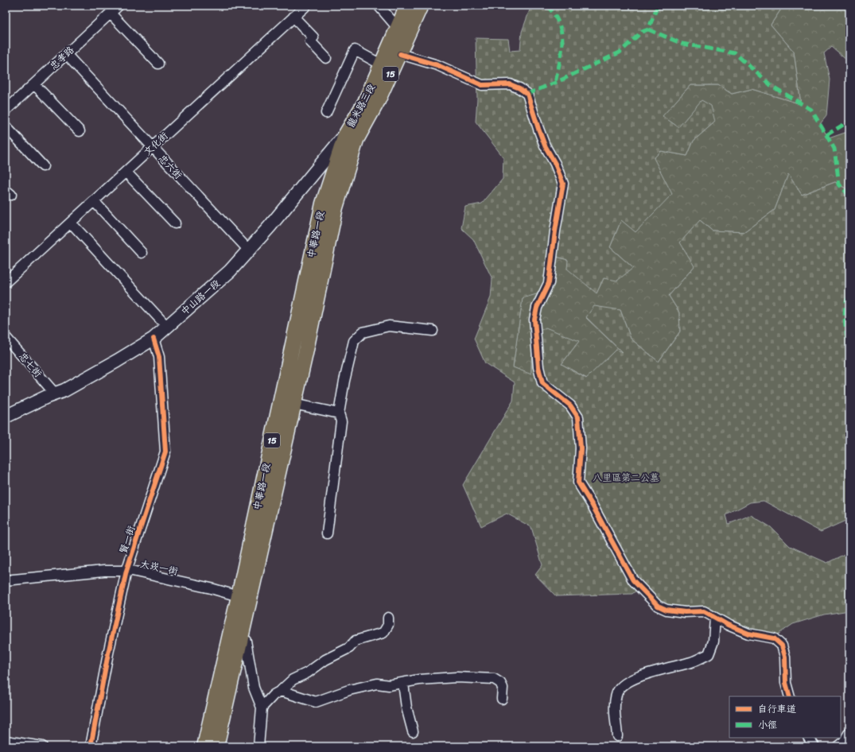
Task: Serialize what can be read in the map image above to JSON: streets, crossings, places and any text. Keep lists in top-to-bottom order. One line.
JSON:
{"streets":{"main road":["15","龍米路三段","中華路一段","中山路一段"],"street":["忠孝路","文化街","忠六街","忠七街","賢一街","大崁一街"]},"crossings":[["忠孝路","忠六街"],["龍米路三段","中華路一段"],["龍米路三段","中山路一段"],["文化街","忠六街"],["忠六街","中山路一段"],["中華路一段","中山路一段"],["中華路一段","大崁一街"],["中山路一段","忠七街"],["中山路一段","賢一街"],["賢一街","大崁一街"]],"parks":["八里區第二公墓"],"legend":["自行車道","小徑"]}
